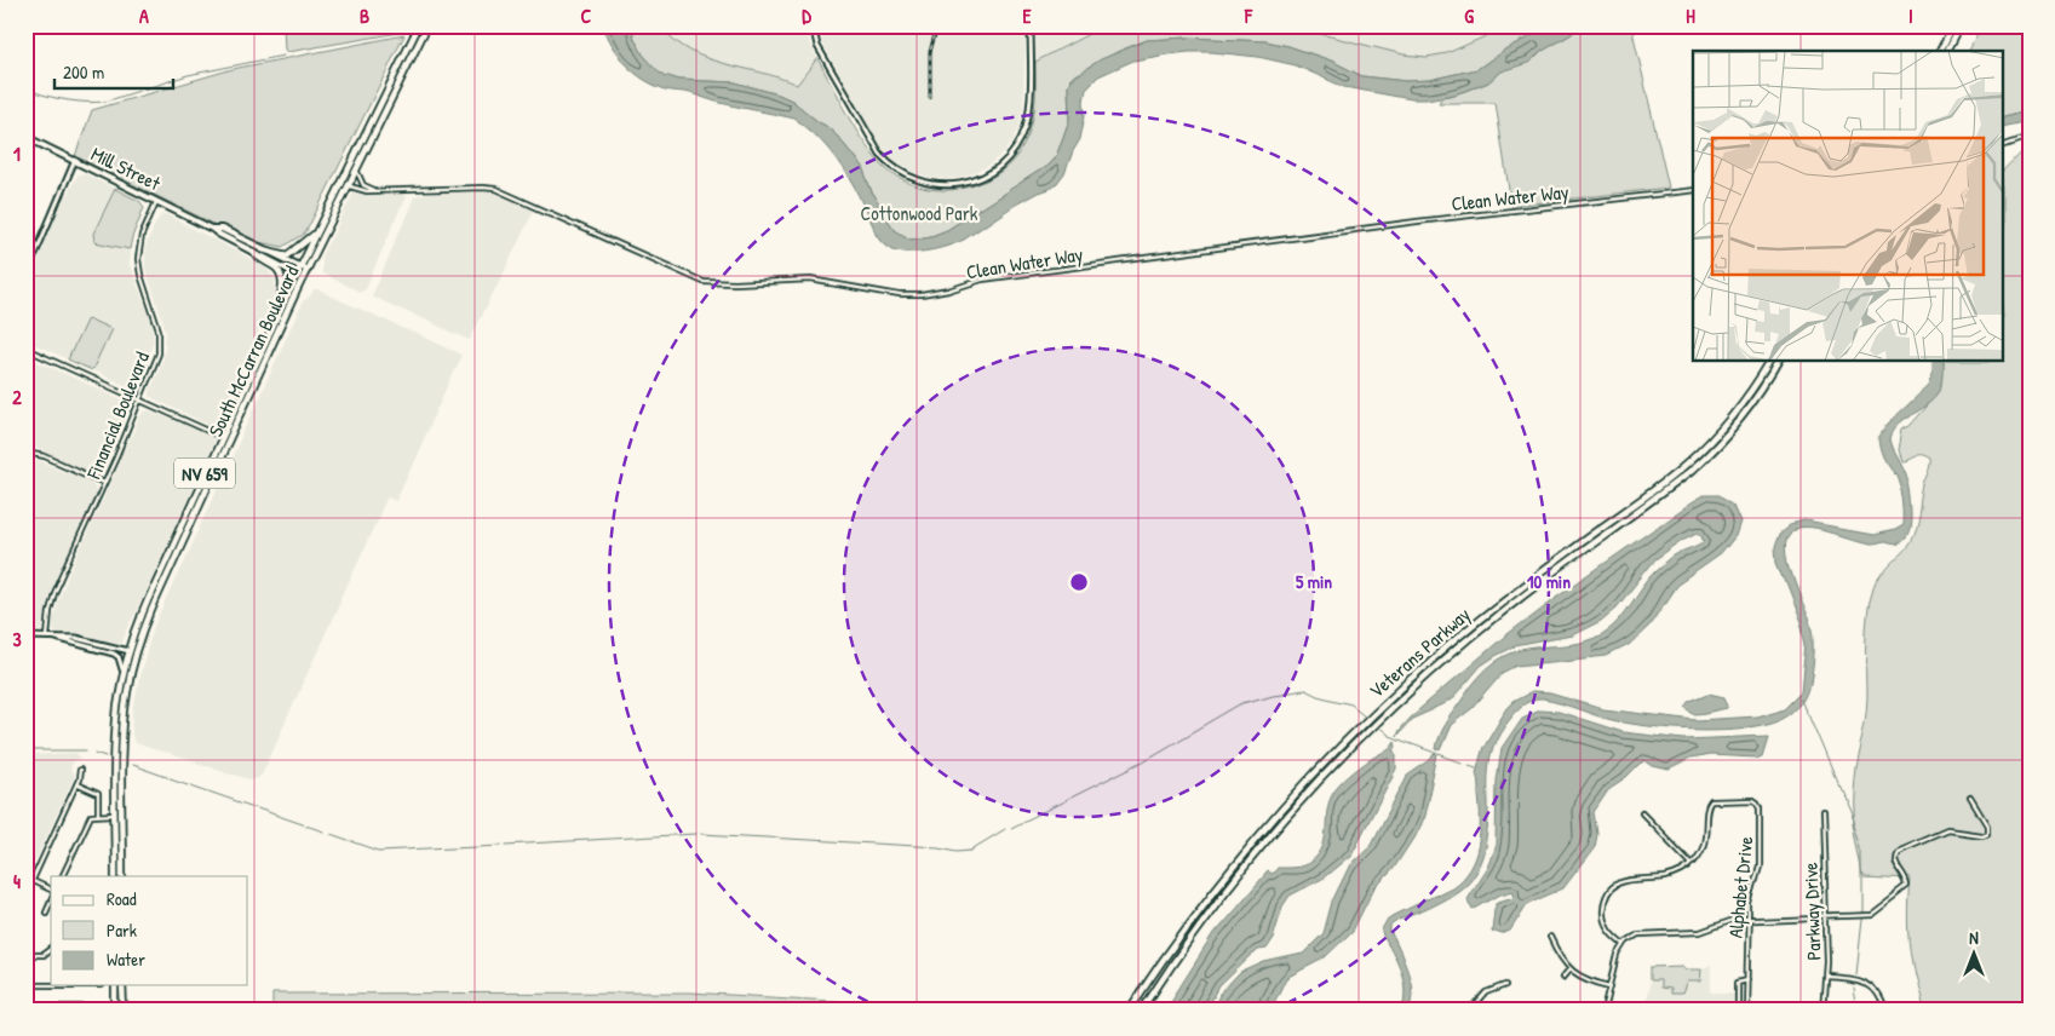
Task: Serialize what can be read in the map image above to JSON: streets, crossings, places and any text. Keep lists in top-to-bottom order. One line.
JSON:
{"streets":{"main road":["Mill Street","South McCarran Boulevard","NV 659","Veterans Parkway"],"street":["Clean Water Way","Financial Boulevard","Alphabet Drive","Parkway Drive"]},"crossings":[["Mill Street","South McCarran Boulevard"],["Mill Street","Financial Boulevard"],["Clean Water Way","South McCarran Boulevard"]],"parks":["Cottonwood Park"],"legend":["Road","Park","Water"],"scale_bar":"200 m","north":"top","grid":{"columns":["A","B","C","D","E","F","G","H","I"],"rows":["1","2","3","4"]},"rings":["5 min","10 min"]}
